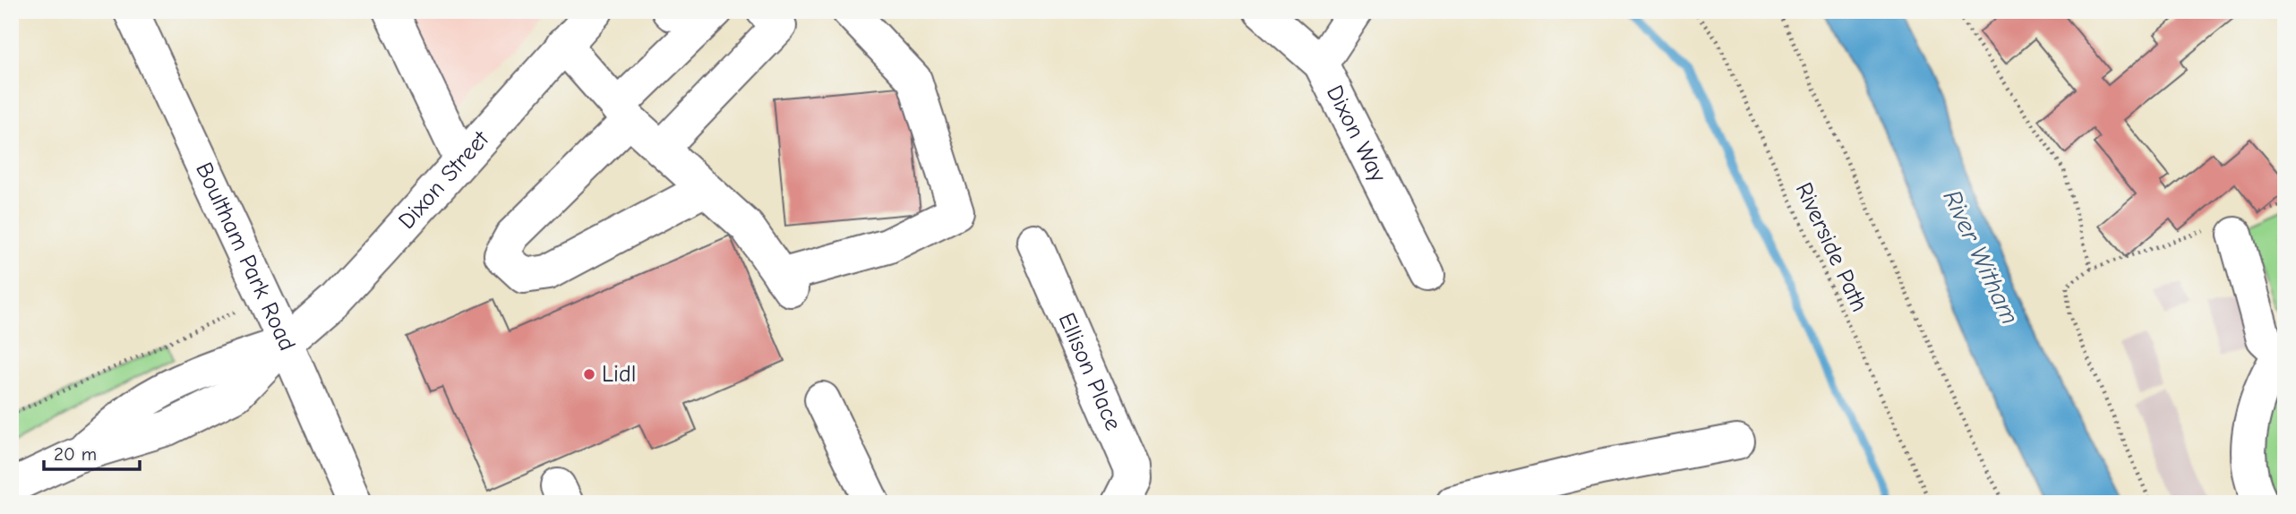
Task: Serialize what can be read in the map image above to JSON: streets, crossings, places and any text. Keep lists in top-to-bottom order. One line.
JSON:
{"streets":{"street":["Dixon Way","Dixon Street","Boultham Park Road","Ellison Place"],"path":["Riverside Path"]},"crossings":[["Dixon Street","Boultham Park Road"]],"water":["River Witham"],"places":["Lidl"],"scale_bar":"20 m"}
